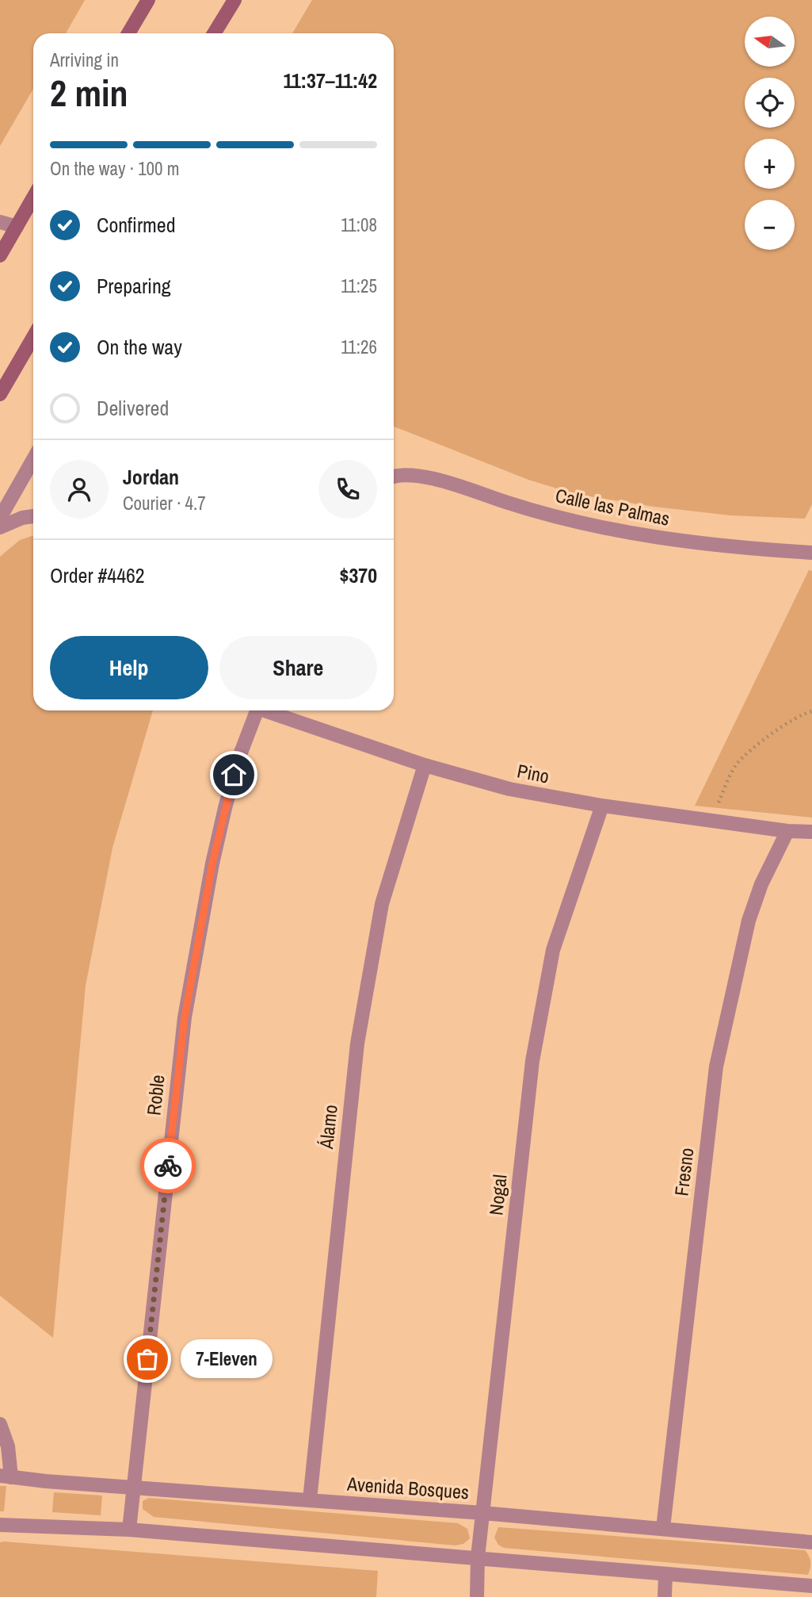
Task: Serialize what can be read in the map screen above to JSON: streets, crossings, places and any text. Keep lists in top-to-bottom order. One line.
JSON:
{"streets":{"street":["Calle las Palmas","Pino","Roble","Álamo","Fresno","Nogal","Avenida Bosques"]},"crossings":[["Pino","Álamo"],["Pino","Fresno"],["Pino","Nogal"],["Roble","Avenida Bosques"],["Álamo","Avenida Bosques"],["Fresno","Avenida Bosques"],["Nogal","Avenida Bosques"]],"places":["7-Eleven"],"north":"left","page":{"map_buttons":["+","−"],"heading":["2 min","Arriving in","11:37–11:42"],"panel":["Jordan","Courier · 4.7","Order #4462","$370"],"bar":"On the way · 100 m","list":[["Confirmed","11:08"],["Preparing","11:25"],["On the way","11:26"],"Delivered"],"buttons":["Help","Share"],"bubble":"7-Eleven"}}
